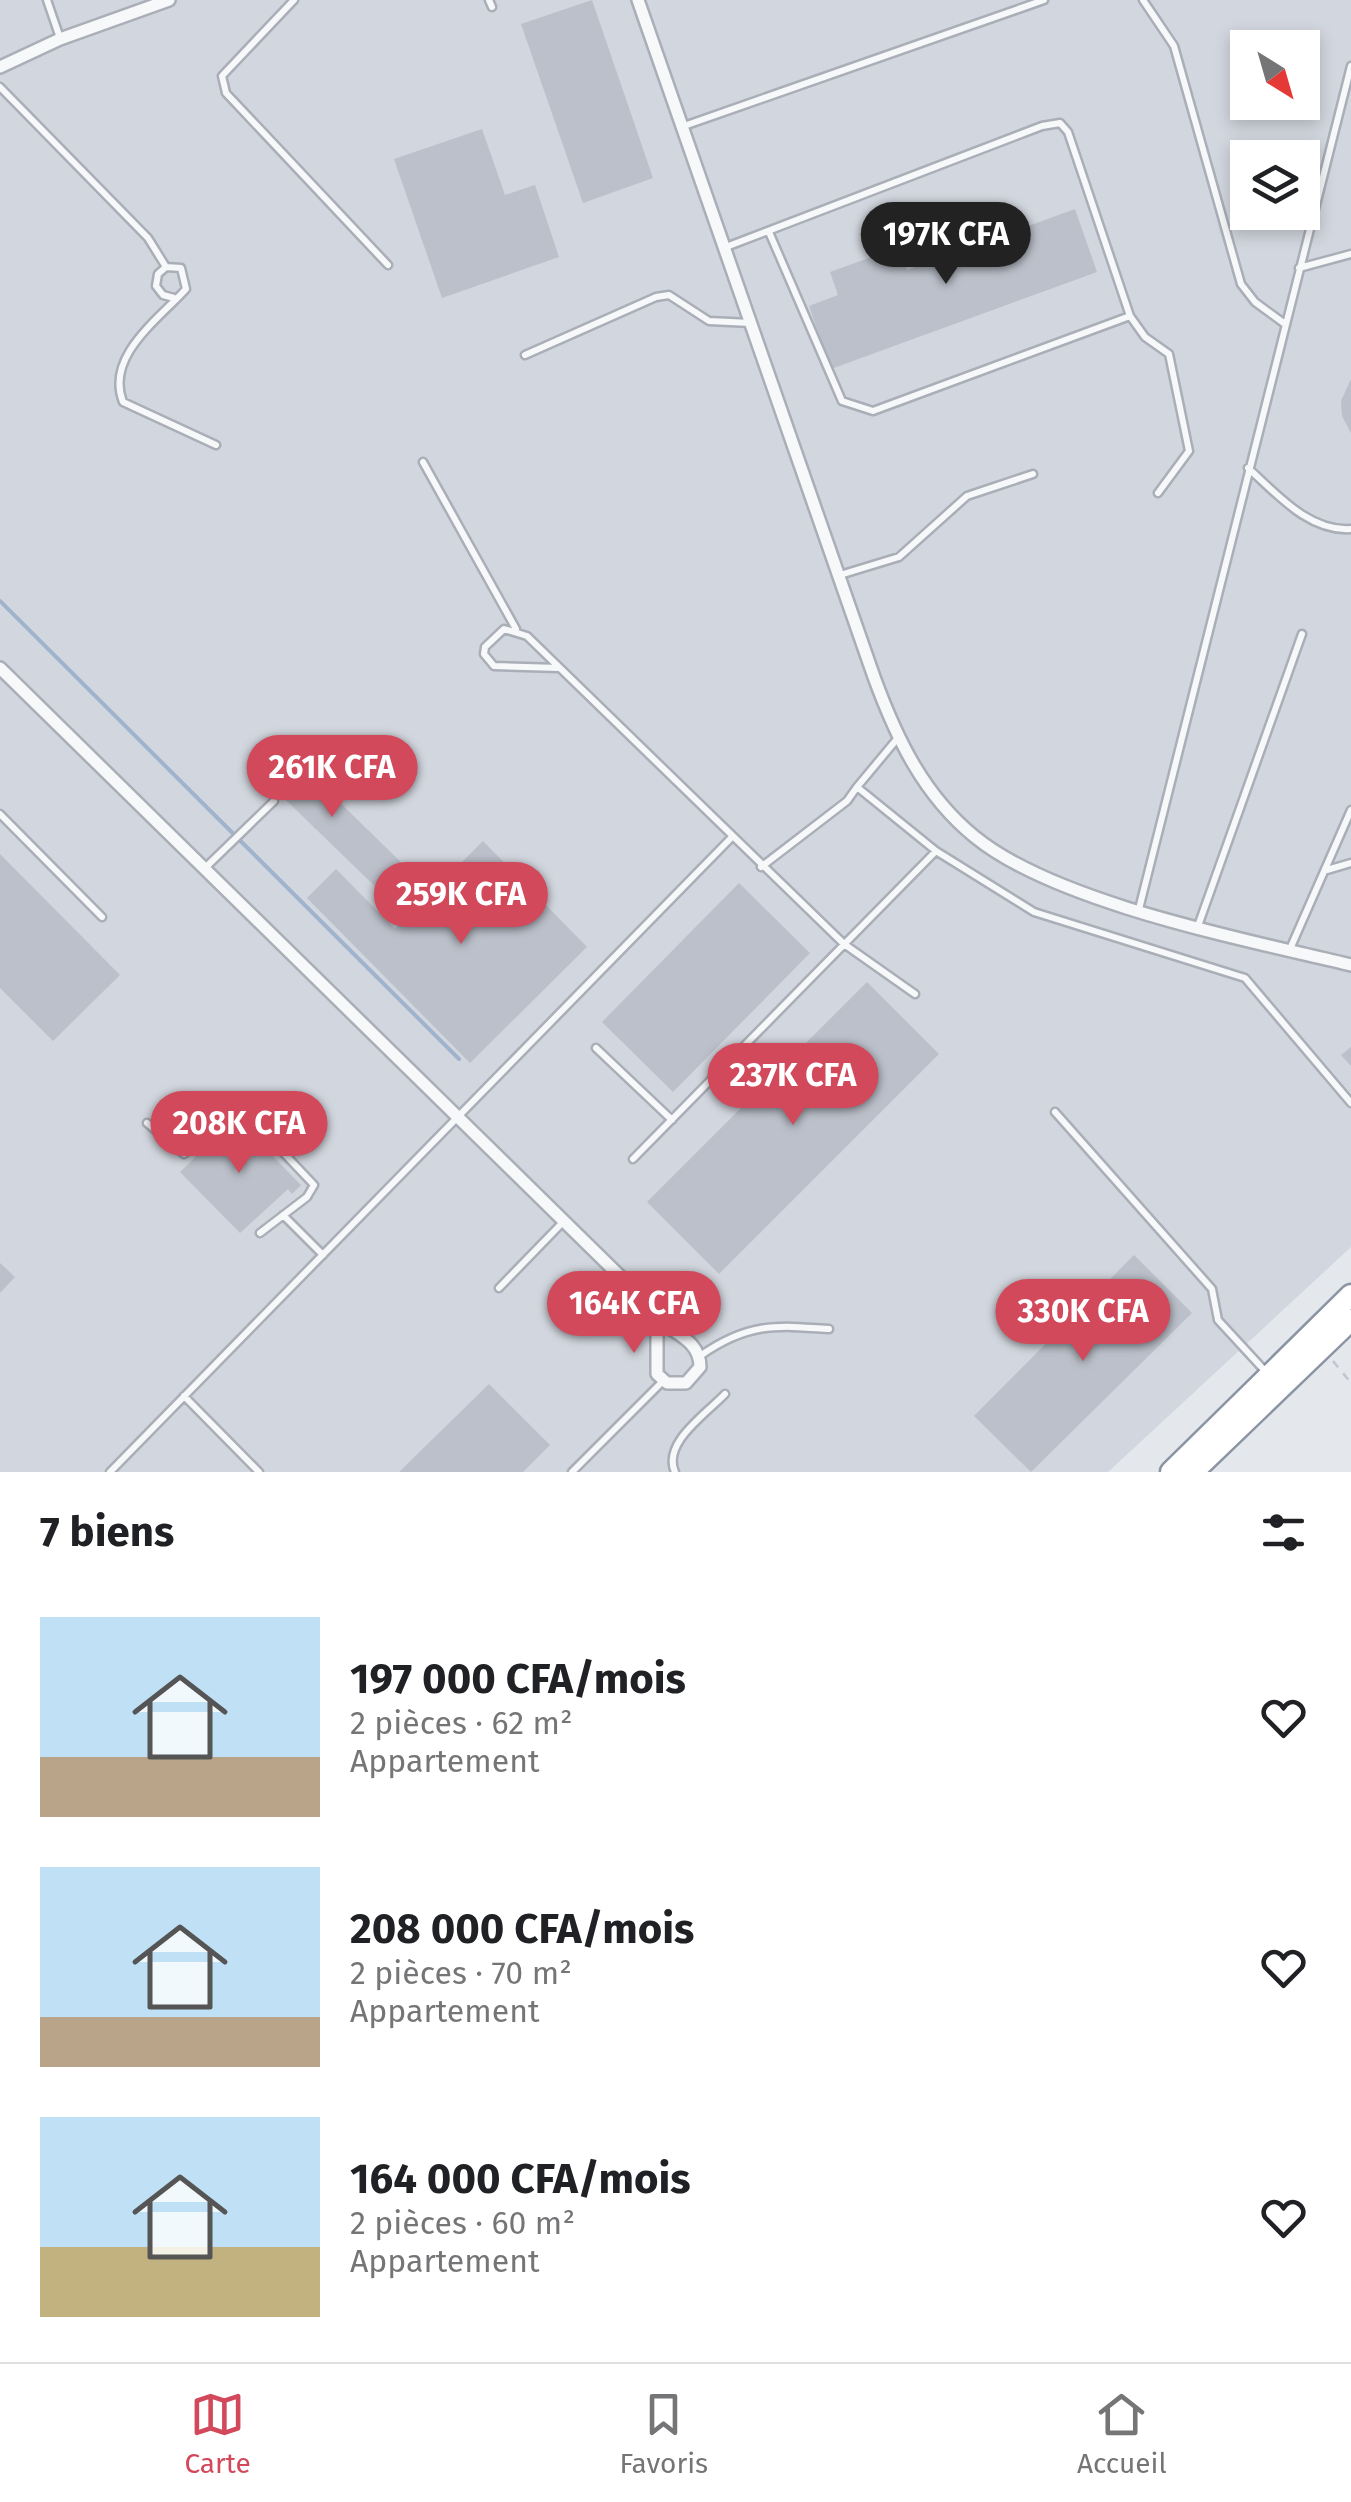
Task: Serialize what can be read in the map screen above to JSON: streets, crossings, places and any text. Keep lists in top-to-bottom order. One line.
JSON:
{"north":"bottom right","page":{"price":["197K CFA","261K CFA","259K CFA","237K CFA","208K CFA","164K CFA","330K CFA"],"heading":"7 biens","list":[{"name":"197 000 CFA/mois","note":"2 pièces · 62 m² · Appartement"},{"name":"208 000 CFA/mois","note":"2 pièces · 70 m² · Appartement"},{"name":"164 000 CFA/mois","note":"2 pièces · 60 m² · Appartement"}],"tabs":["Carte","Favoris","Accueil"]}}
